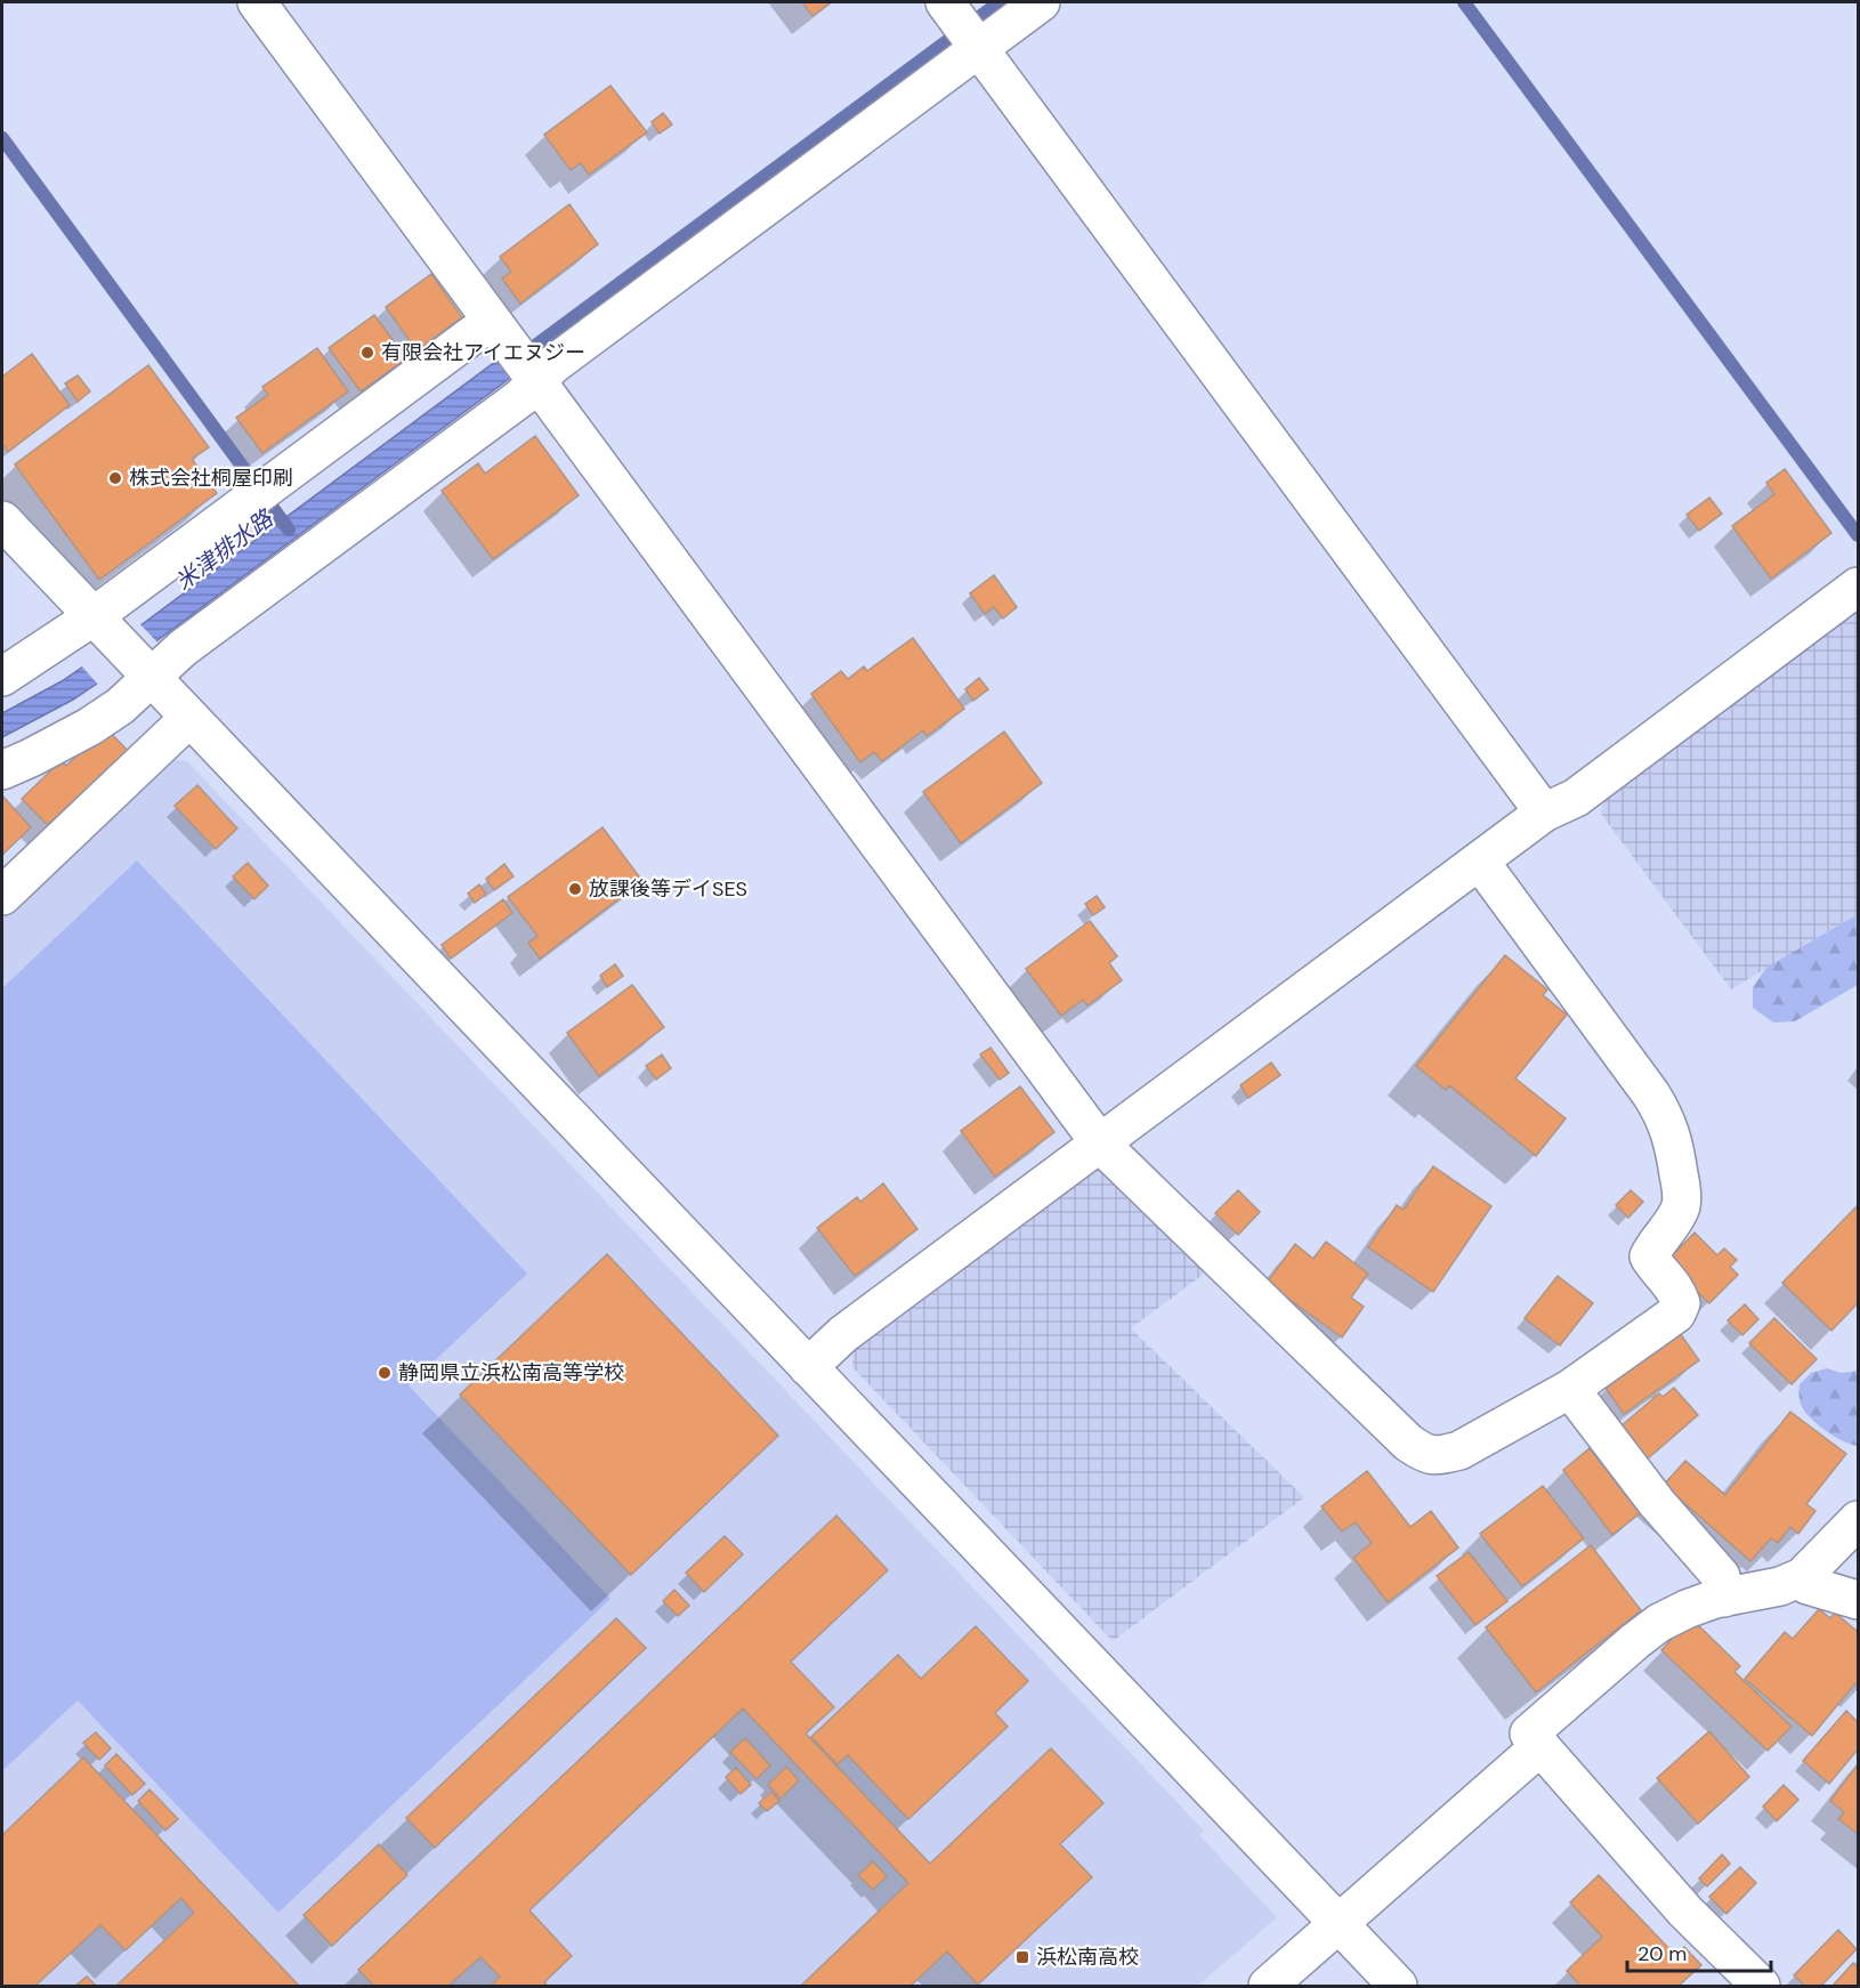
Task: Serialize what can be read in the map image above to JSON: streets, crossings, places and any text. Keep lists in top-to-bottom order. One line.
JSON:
{"water":["米津排水路"],"places":{"other":["有限会社アイエヌジー","株式会社桐屋印刷","放課後等デイSES","静岡県立浜松南高等学校"],"transit":["浜松南高校"]},"scale_bar":"20 m"}
